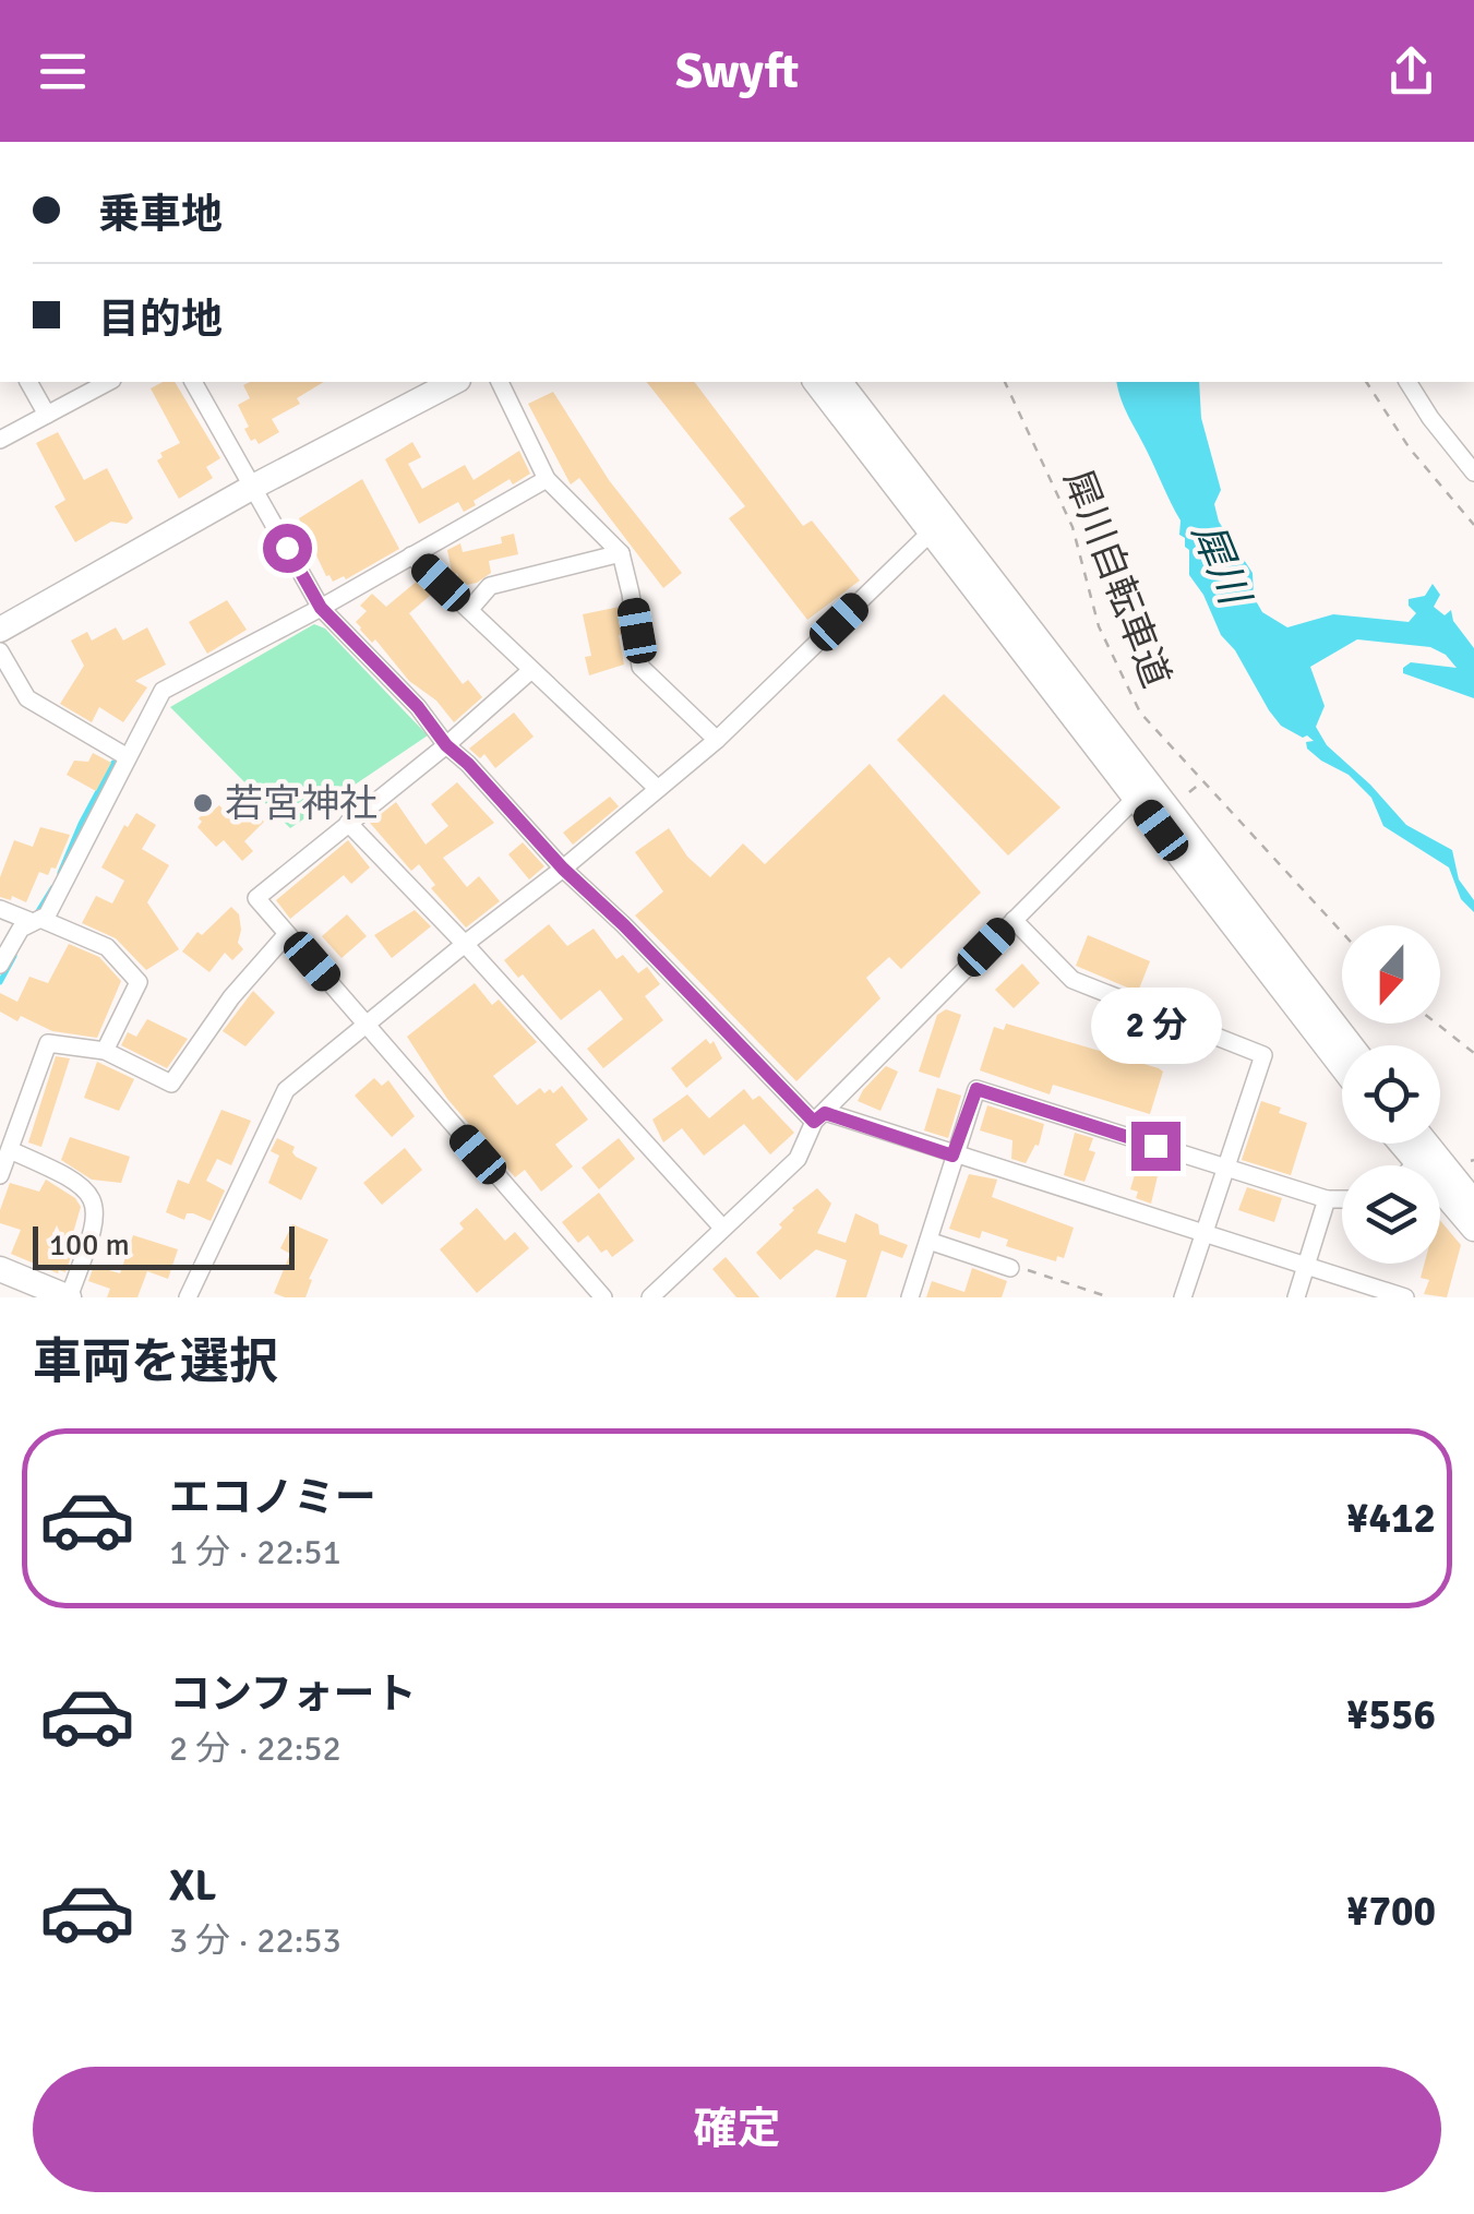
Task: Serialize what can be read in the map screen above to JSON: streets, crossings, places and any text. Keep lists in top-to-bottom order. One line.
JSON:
{"streets":{"path":["犀川自転車道"]},"water":["犀川"],"places":["若宮神社"],"scale_bar":"100 m","north":"bottom","page":{"header":"Swyft","banner":["乗車地","目的地"],"bubble":"2 分","scale":"100 m","heading":"車両を選択","list":[{"name":"エコノミー","note":"1 分 · 22:51","value":"¥412"},{"name":"コンフォート","note":"2 分 · 22:52","value":"¥556"},{"name":"XL","note":"3 分 · 22:53","value":"¥700"}],"buttons":"確定"}}
